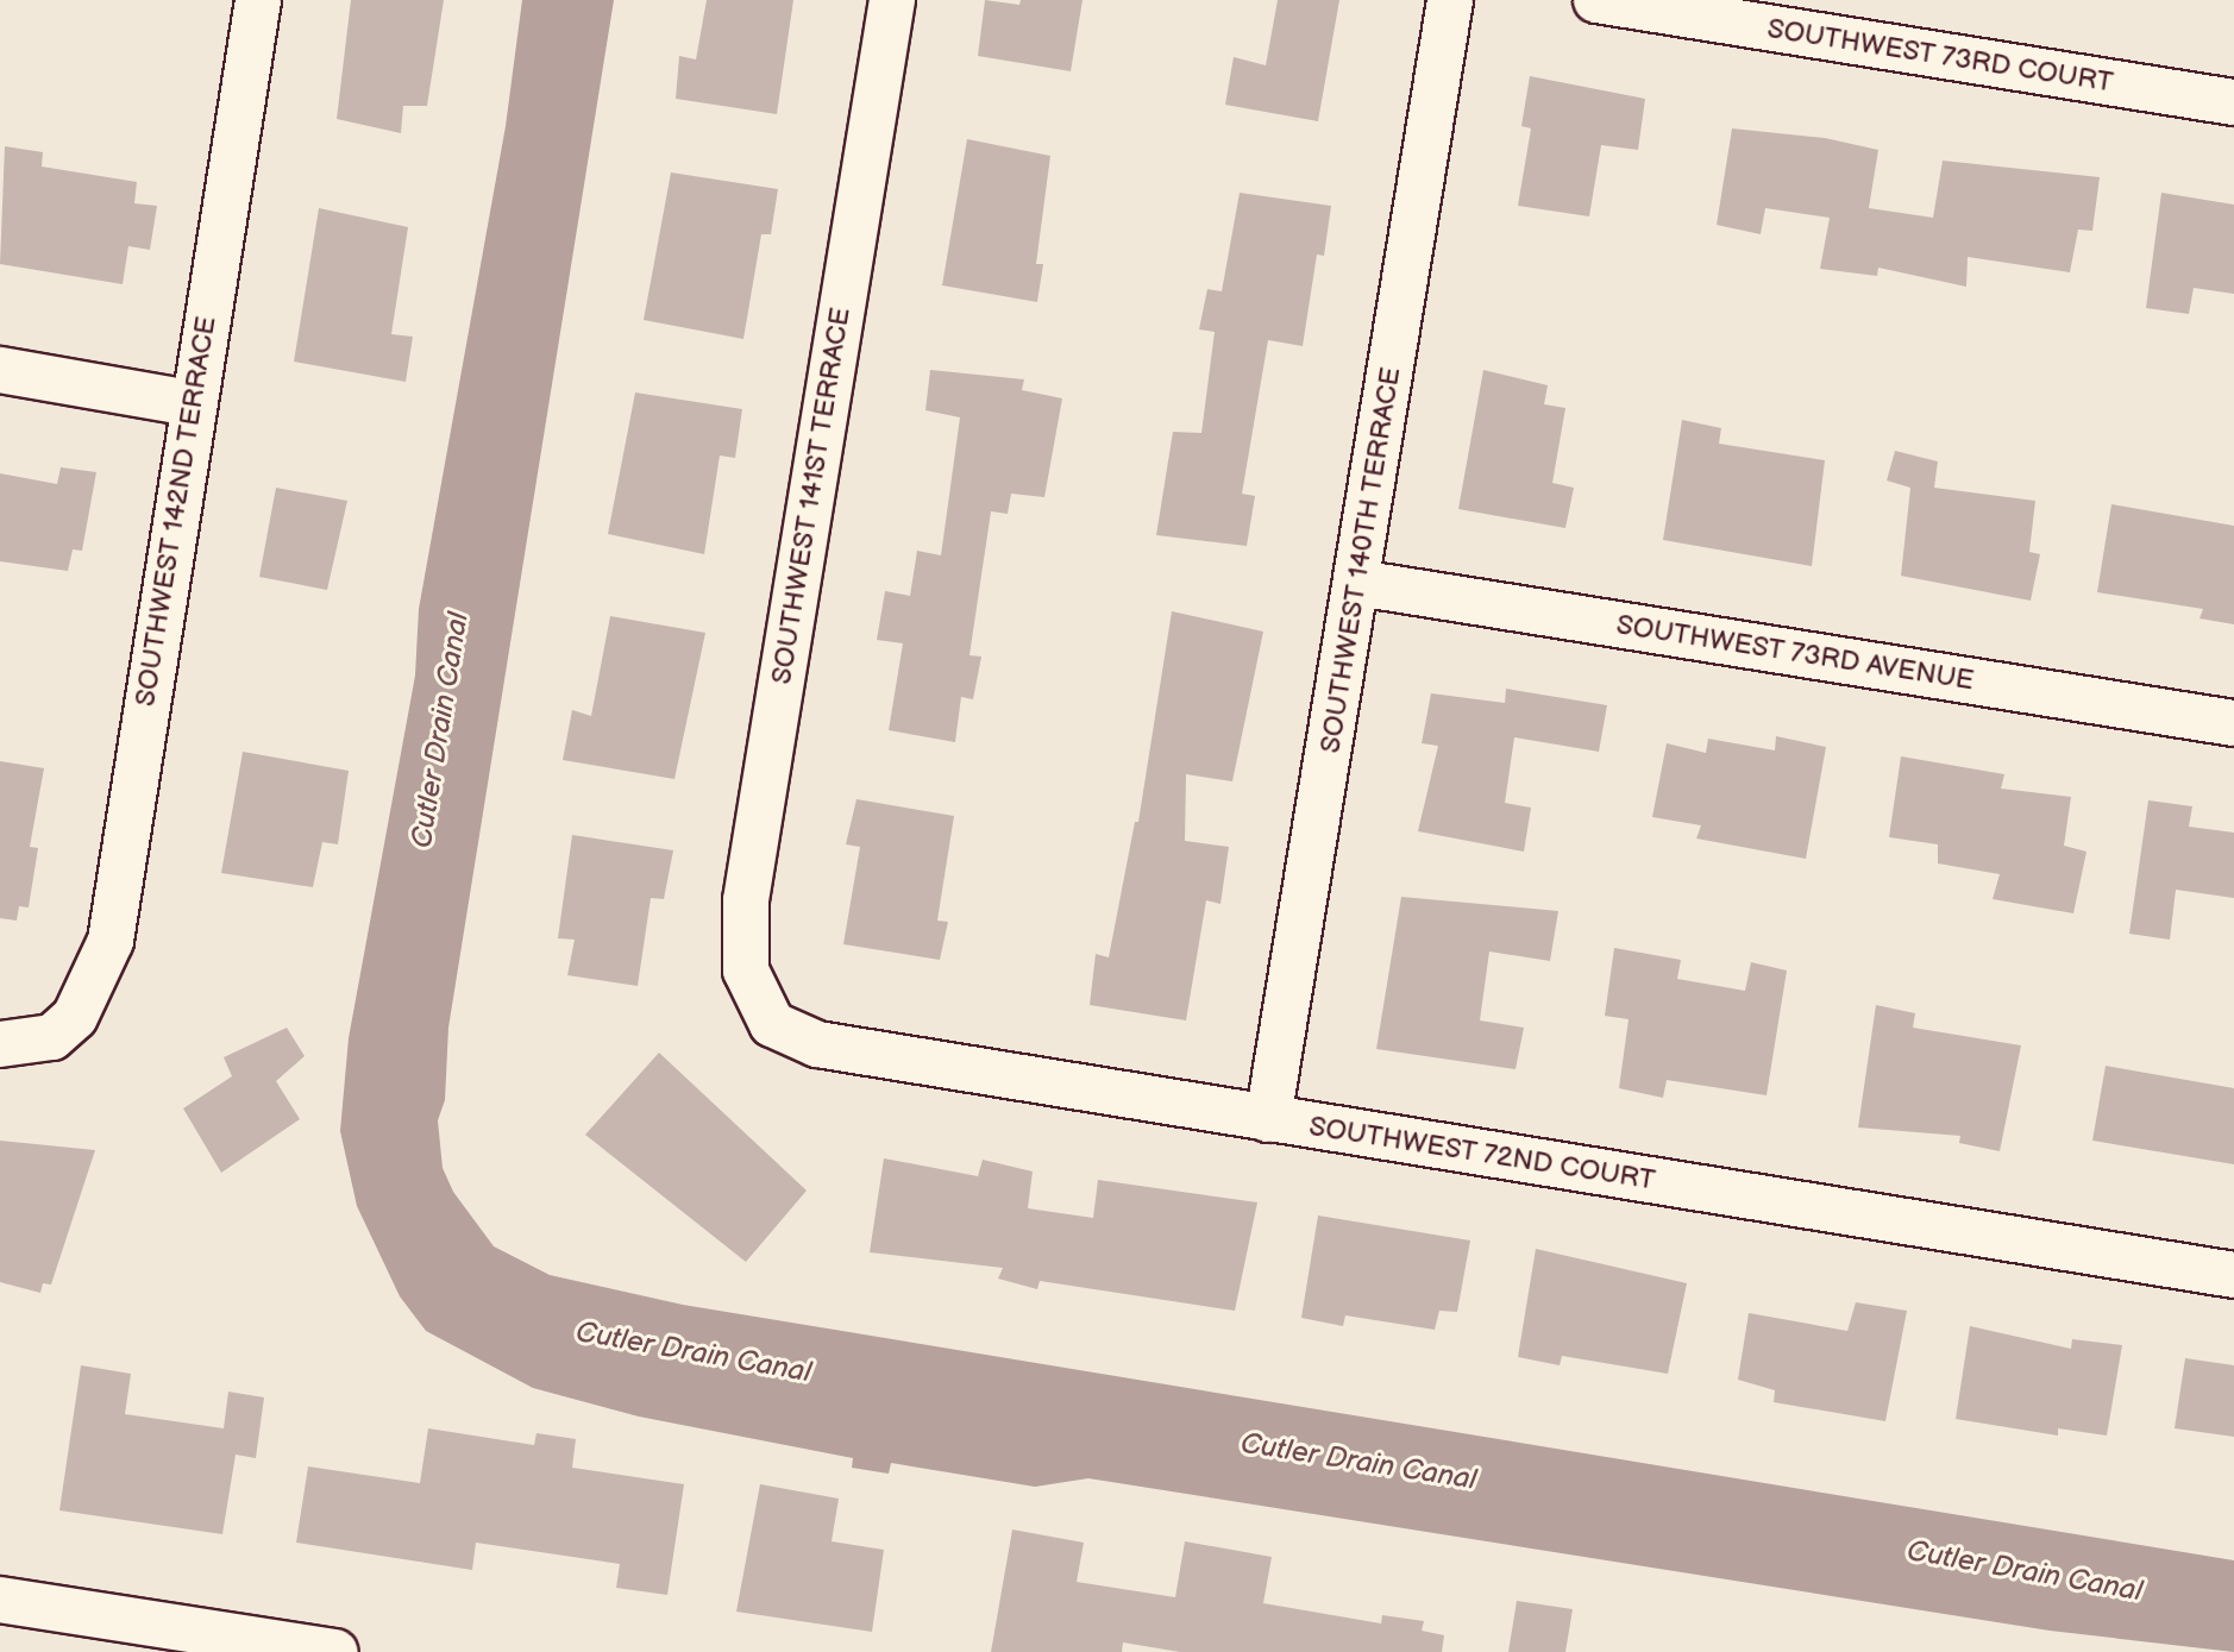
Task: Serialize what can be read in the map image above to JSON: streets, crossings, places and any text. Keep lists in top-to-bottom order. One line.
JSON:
{"streets":{"street":["SOUTHWEST 73RD COURT","SOUTHWEST 141ST TERRACE","SOUTHWEST 142ND TERRACE","SOUTHWEST 140TH TERRACE","SOUTHWEST 73RD AVENUE","SOUTHWEST 72ND COURT"]},"crossings":[["SOUTHWEST 141ST TERRACE","SOUTHWEST 72ND COURT"],["SOUTHWEST 140TH TERRACE","SOUTHWEST 73RD AVENUE"],["SOUTHWEST 140TH TERRACE","SOUTHWEST 72ND COURT"]],"water":["Cutler Drain Canal"]}
